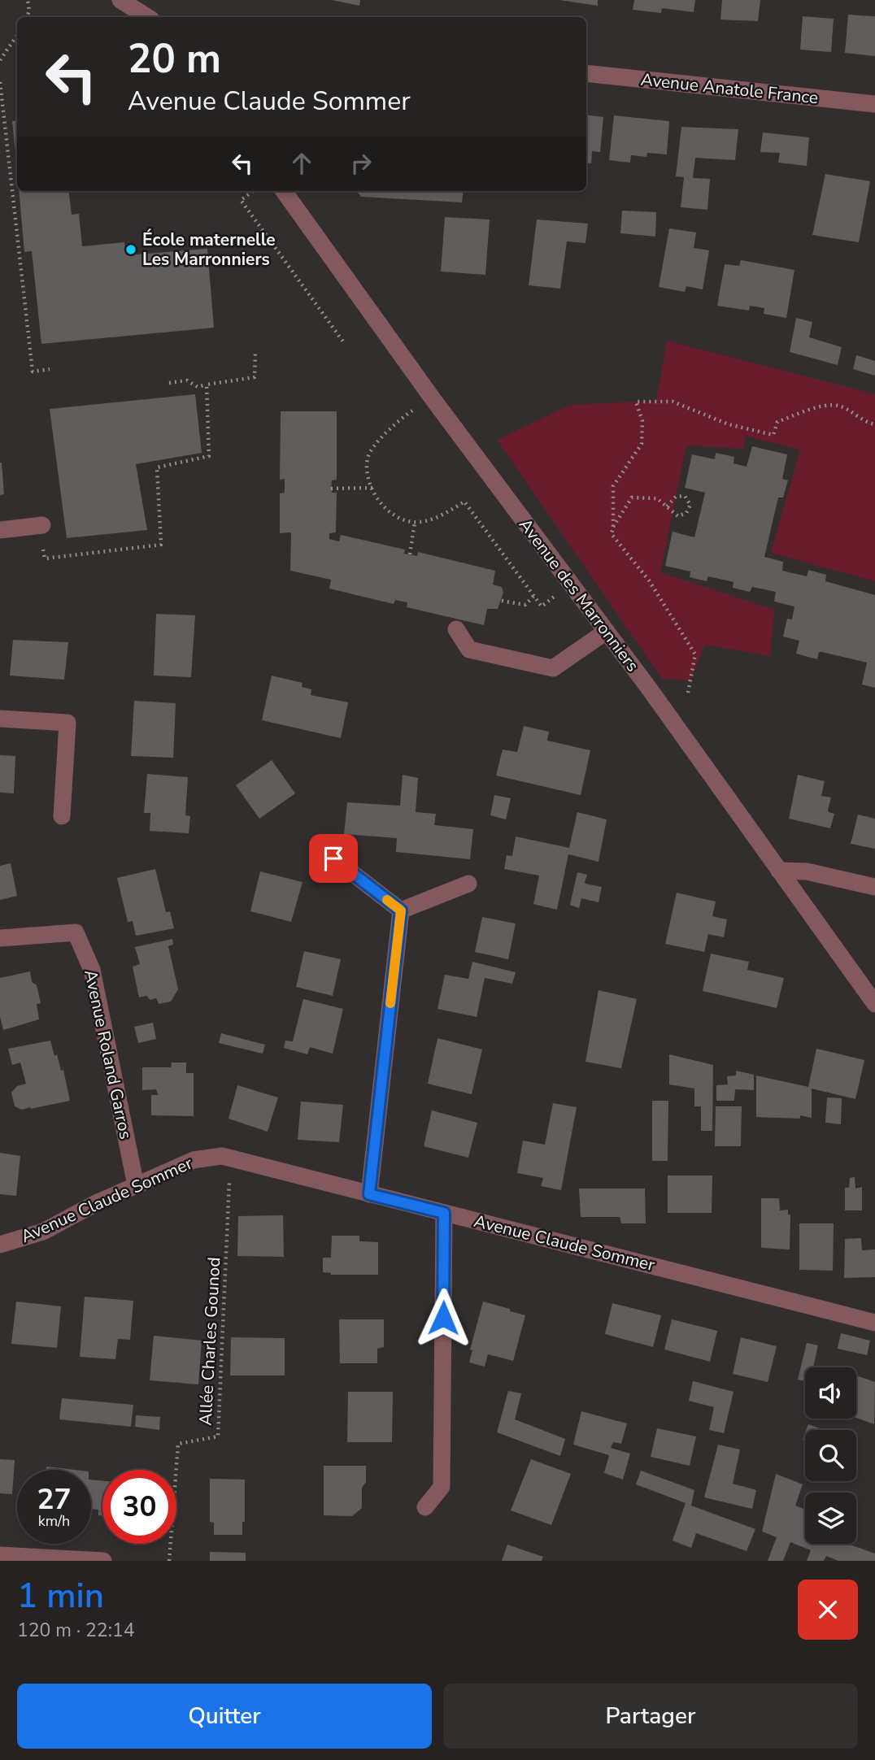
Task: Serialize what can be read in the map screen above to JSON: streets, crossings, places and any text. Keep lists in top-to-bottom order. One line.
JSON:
{"streets":{"street":["Avenue Anatole France","Avenue des Marronniers","Avenue Roland Garros","Avenue Claude Sommer"],"path":["Allée Charles Gounod"]},"crossings":[["Avenue Roland Garros","Avenue Claude Sommer"],["Avenue Claude Sommer","Allée Charles Gounod"]],"places":["École maternelle Les Marronniers"],"page":{"turn":["20 m","Avenue Claude Sommer"],"speed":"27 km/h","limit":"30","heading":["1 min","120 m · 22:14"],"buttons":["Quitter","Partager"]}}
